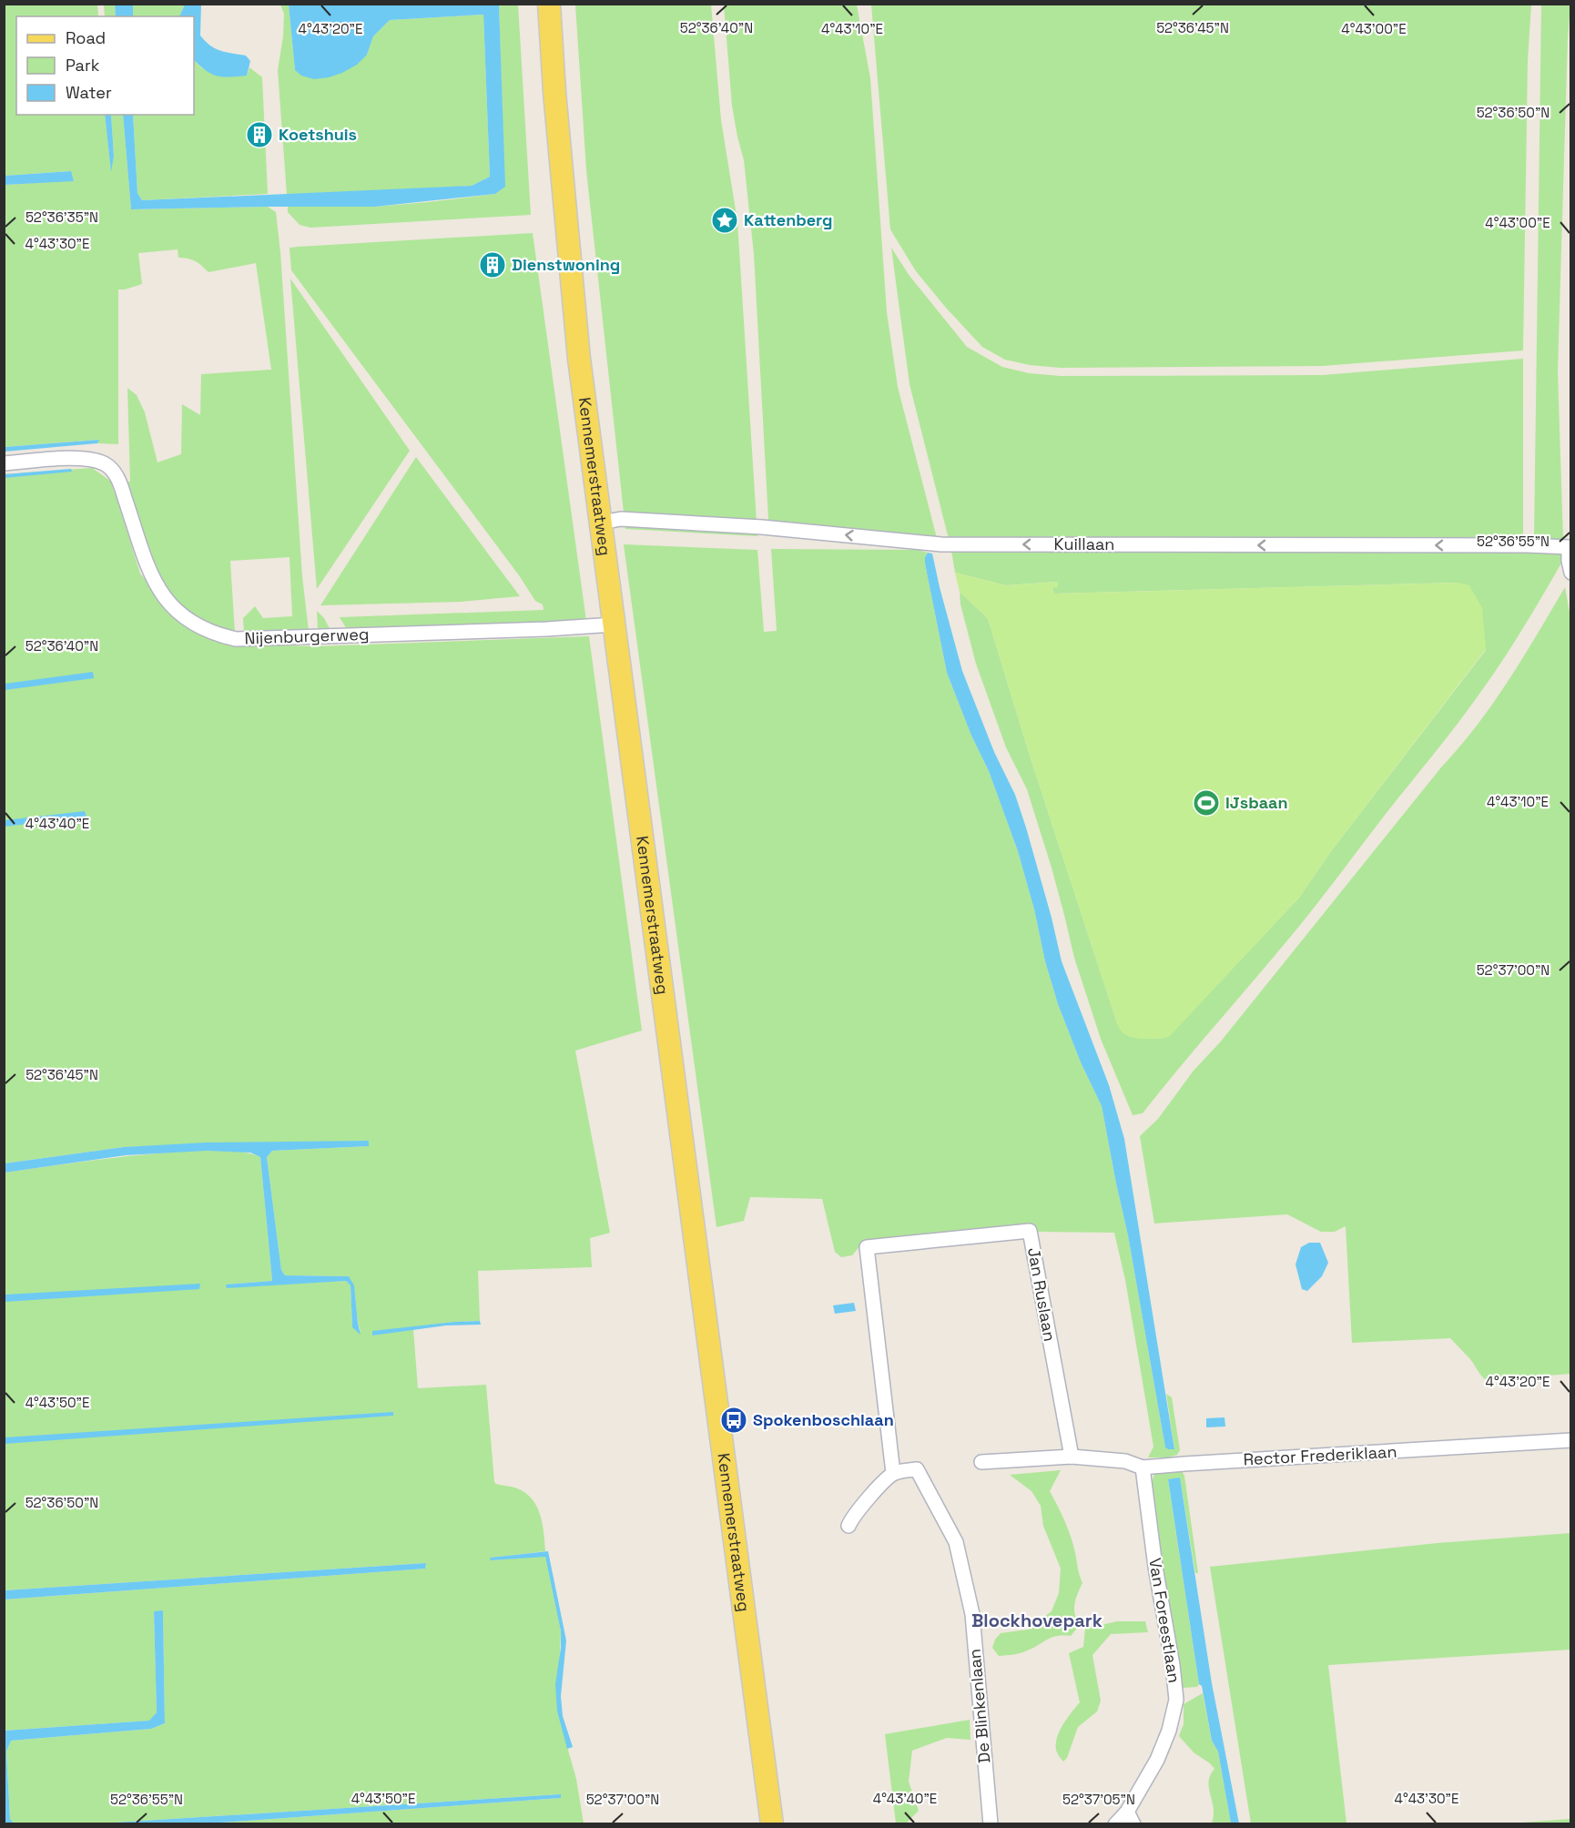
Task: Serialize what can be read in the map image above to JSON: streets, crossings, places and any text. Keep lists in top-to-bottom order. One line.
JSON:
{"streets":{"main road":["Kennemerstraatweg"],"street":["Kuillaan","Nijenburgerweg","Jan Ruslaan","Rector Frederiklaan","Van Foreestlaan","De Blinkenlaan"]},"crossings":[["Kennemerstraatweg","Kuillaan"],["Kennemerstraatweg","Nijenburgerweg"],["Jan Ruslaan","Rector Frederiklaan"],["Jan Ruslaan","De Blinkenlaan"],["Rector Frederiklaan","Van Foreestlaan"]],"one_way":["Kuillaan"],"districts":["Blockhovepark"],"places":{"building":["Koetshuis","Dienstwoning"],"place":["Kattenberg"],"sports":["IJsbaan"],"bus stop":["Spokenboschlaan"]},"legend":["Road","Park","Water"],"coordinates":["52°36'40\"N","52°36'45\"N","4°43'20\"E","4°43'10\"E","4°43'00\"E","52°36'50\"N","52°36'35\"N","4°43'30\"E","52°36'55\"N","4°43'40\"E","52°37'00\"N","4°43'50\"E","52°37'05\"N"]}
